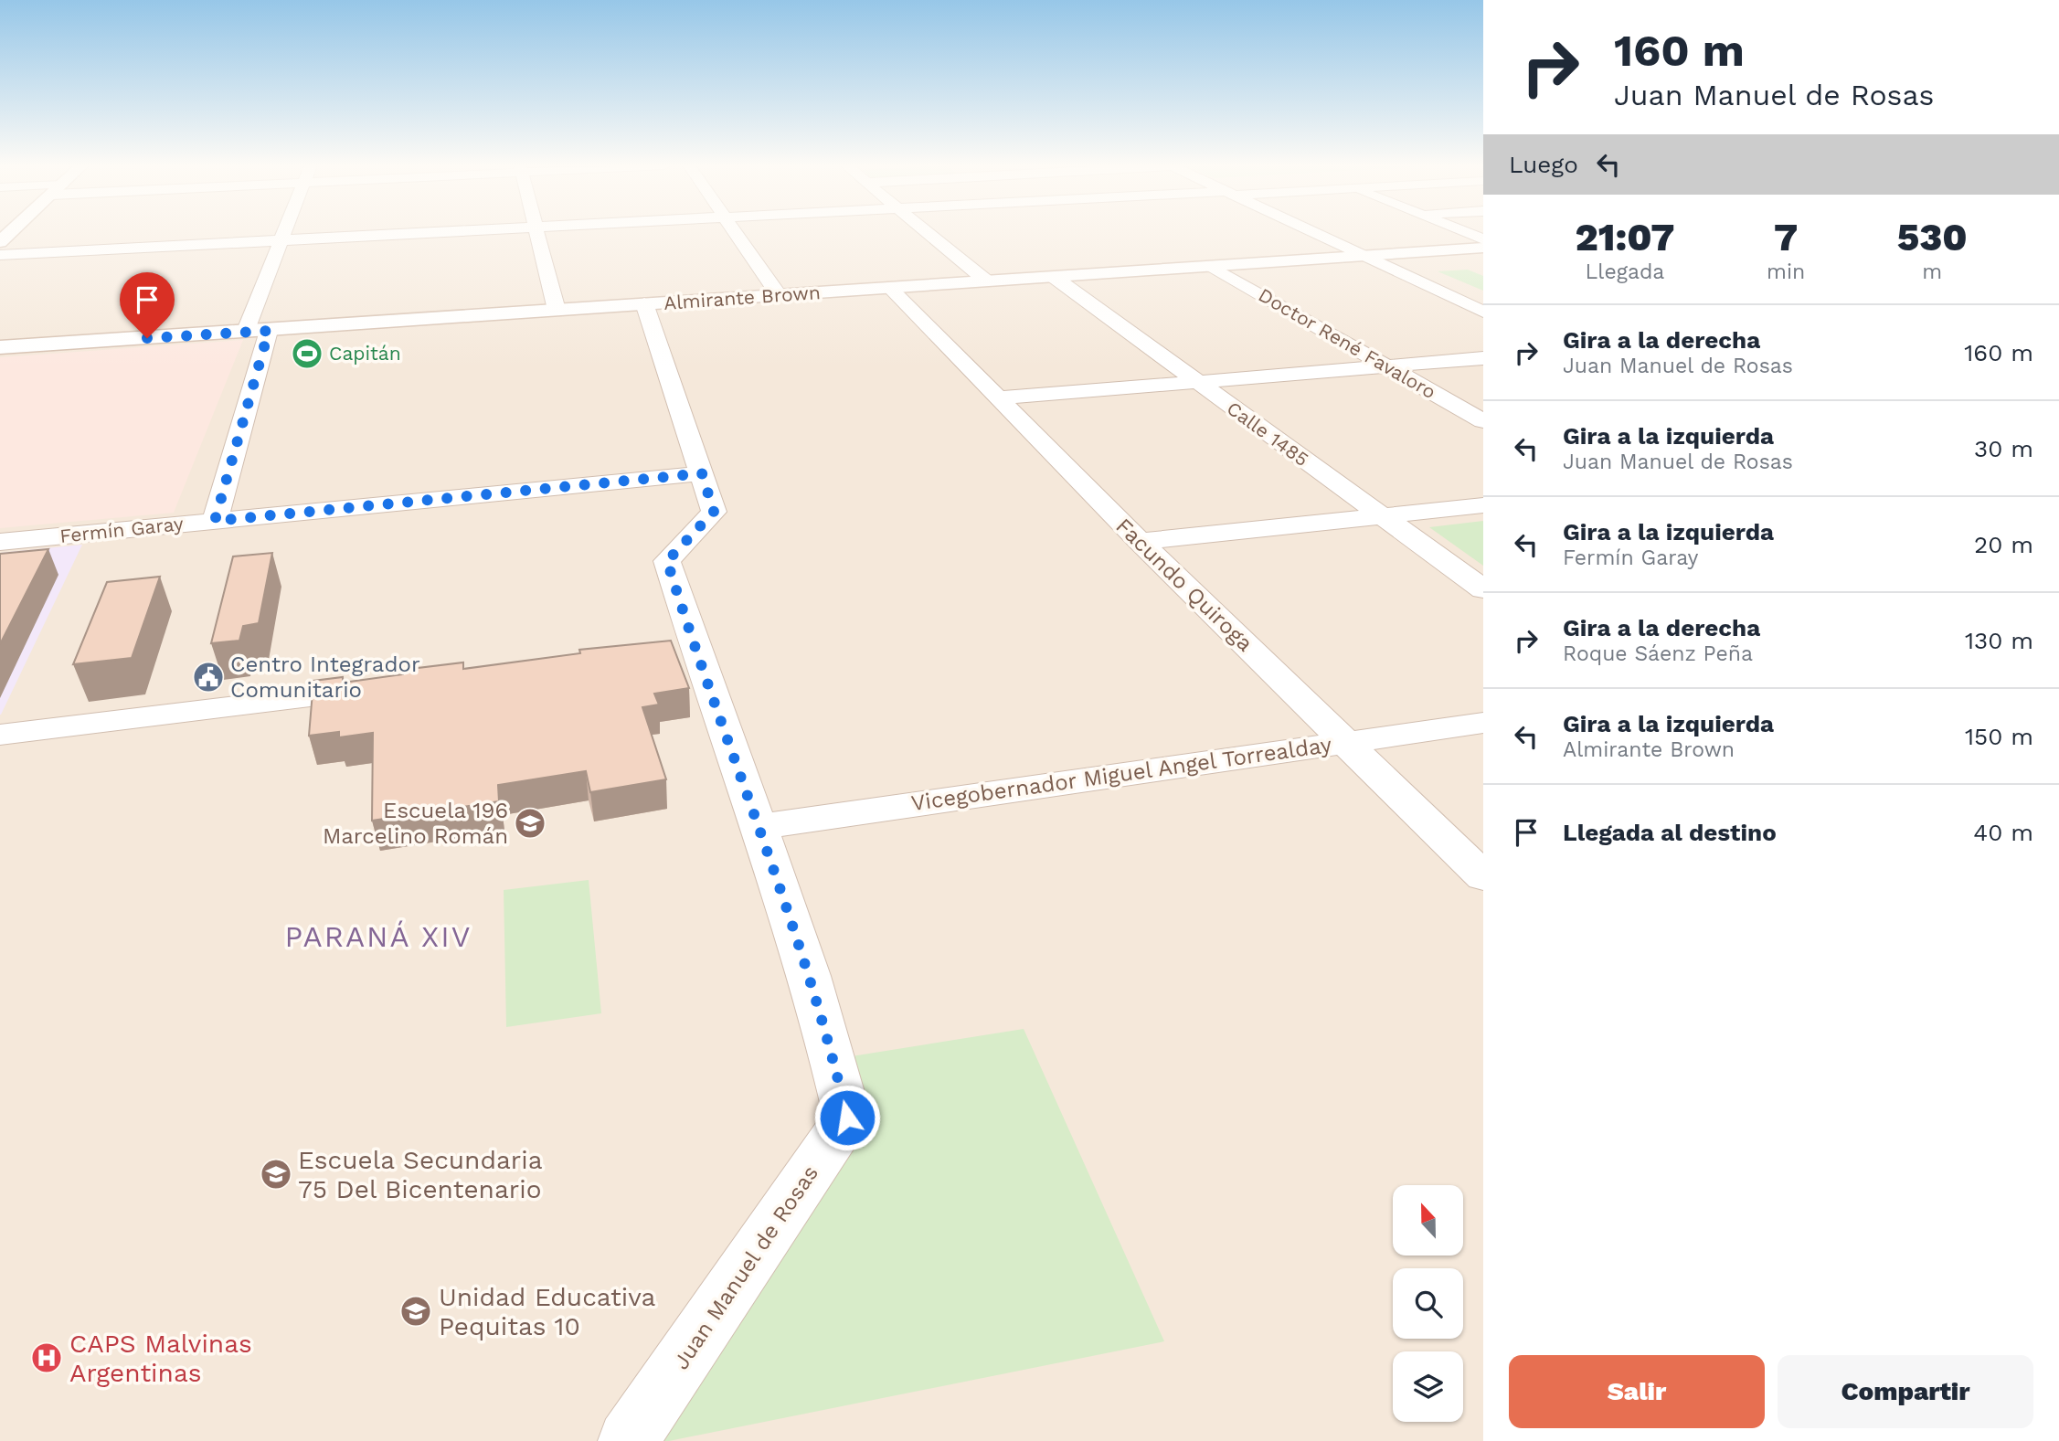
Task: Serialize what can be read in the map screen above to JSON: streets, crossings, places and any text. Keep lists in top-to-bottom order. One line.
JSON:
{"streets":{"main road":["Almirante Brown"],"street":["Doctor René Favaloro","Calle 1485","Fermín Garay","Facundo Quiroga","Vicegobernador Miguel Angel Torrealday","Juan Manuel de Rosas"]},"crossings":[["Almirante Brown","Doctor René Favaloro"],["Almirante Brown","Calle 1485"],["Almirante Brown","Facundo Quiroga"],["Almirante Brown","Juan Manuel de Rosas"],["Fermín Garay","Juan Manuel de Rosas"],["Facundo Quiroga","Vicegobernador Miguel Angel Torrealday"],["Vicegobernador Miguel Angel Torrealday","Juan Manuel de Rosas"]],"districts":["PARANÁ XIV"],"places":{"sports":["Capitán"],"public building":["Centro Integrador Comunitario"],"school or university":["Escuela 196 Marcelino Román","Escuela Secundaria 75 Del Bicentenario","Unidad Educativa Pequitas 10"],"hospital":["CAPS Malvinas Argentinas"]},"north":"top","page":{"turn":["160 m","Juan Manuel de Rosas"],"then":"Luego","eta":["21:07","Llegada","7","min","530","m"],"list":[{"name":"Gira a la derecha","note":"Juan Manuel de Rosas","value":"160 m"},{"name":"Gira a la izquierda","note":"Juan Manuel de Rosas","value":"30 m"},{"name":"Gira a la izquierda","note":"Fermín Garay","value":"20 m"},{"name":"Gira a la derecha","note":"Roque Sáenz Peña","value":"130 m"},{"name":"Gira a la izquierda","note":"Almirante Brown","value":"150 m"},{"name":"Llegada al destino","value":"40 m"}],"buttons":["Salir","Compartir"]}}
